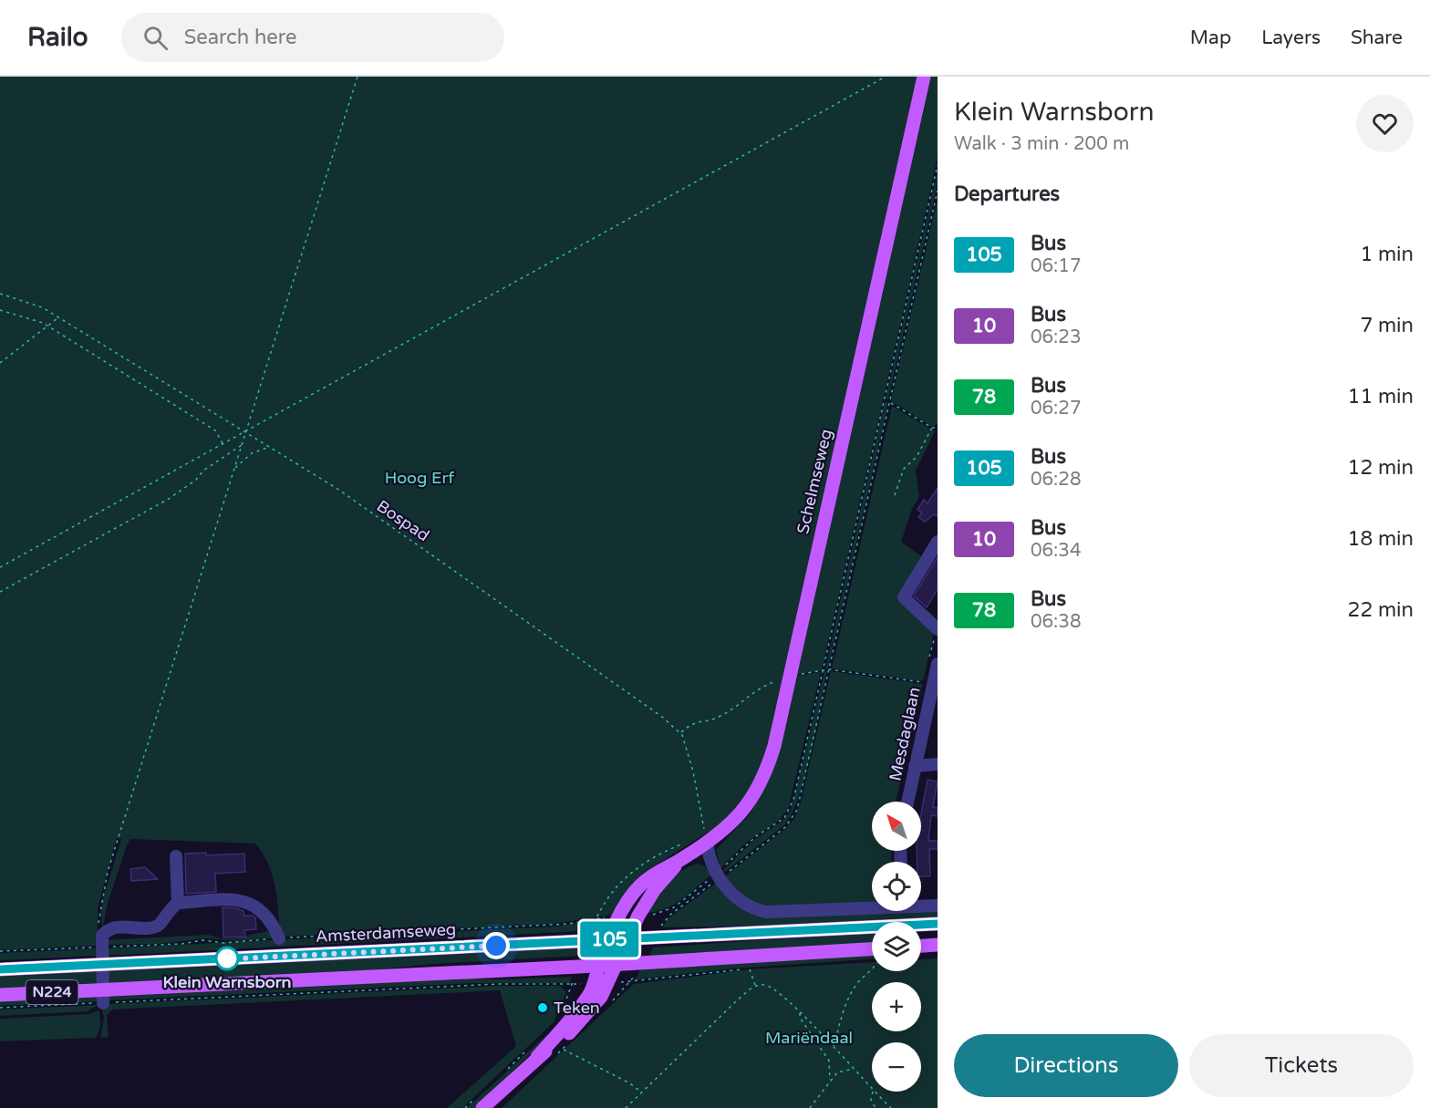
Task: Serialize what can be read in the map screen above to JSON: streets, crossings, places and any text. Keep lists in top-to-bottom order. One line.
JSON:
{"streets":{"main road":["Schelmseweg","Amsterdamseweg","N224"],"street":["Mesdaglaan"],"path":["Bospad"]},"crossings":[["Schelmseweg","Amsterdamseweg"],["Schelmseweg","N224"]],"parks":["Hoog Erf","Mariëndaal"],"places":["Klein Warnsborn","Teken"],"lines":["bus line 105"],"north":"top left","page":{"header":"Railo","search":"Search here","nav":["Map","Layers","Share"],"on_map":"105","heading":[["Klein Warnsborn","Walk · 3 min · 200 m"],"Departures"],"list":[{"mark":"105","name":"Bus","note":"06:17","value":"1 min"},{"mark":"10","name":"Bus","note":"06:23","value":"7 min"},{"mark":"78","name":"Bus","note":"06:27","value":"11 min"},{"mark":"105","name":"Bus","note":"06:28","value":"12 min"},{"mark":"10","name":"Bus","note":"06:34","value":"18 min"},{"mark":"78","name":"Bus","note":"06:38","value":"22 min"}],"map_buttons":["+","−"],"buttons":["Directions","Tickets"]}}
